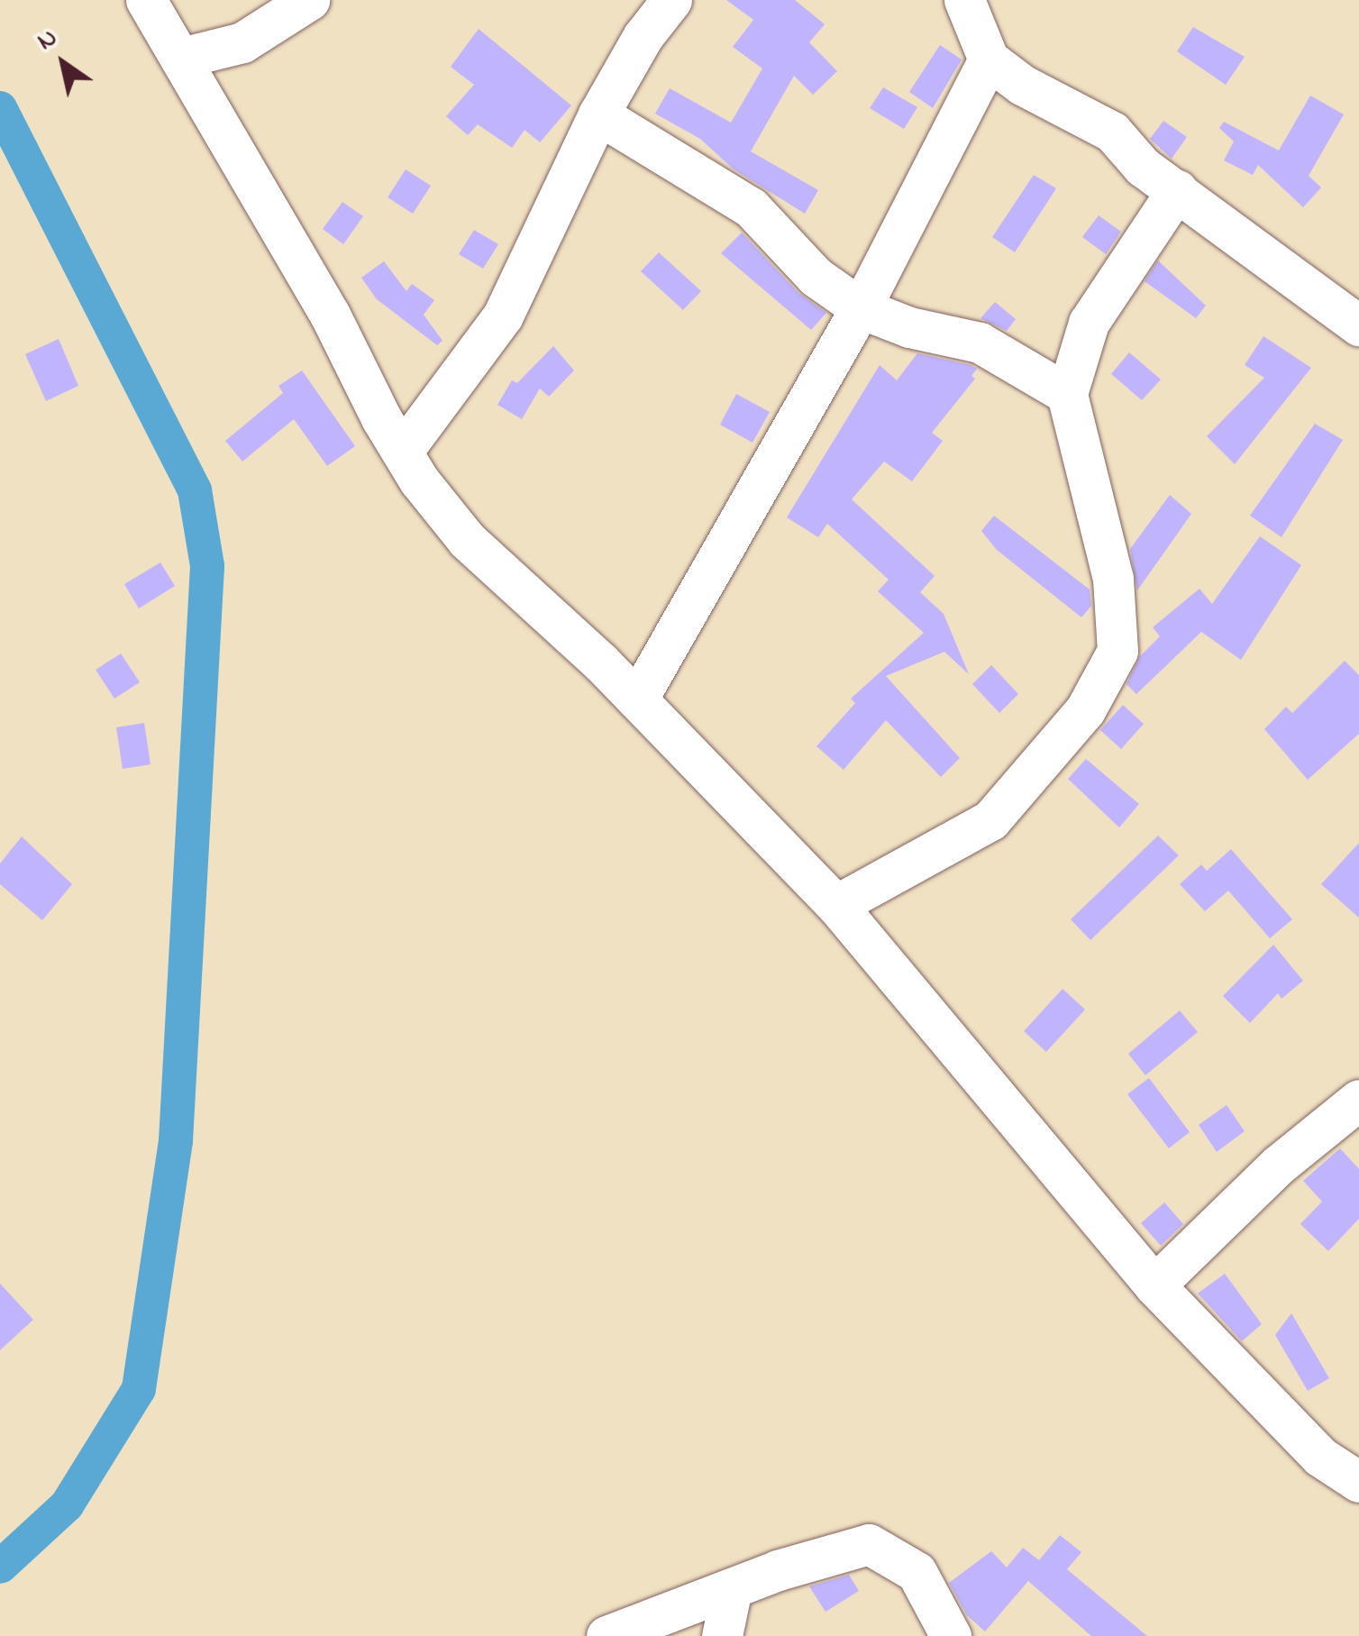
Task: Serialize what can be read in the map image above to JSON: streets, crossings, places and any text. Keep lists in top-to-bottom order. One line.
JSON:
{"north":"top left"}
